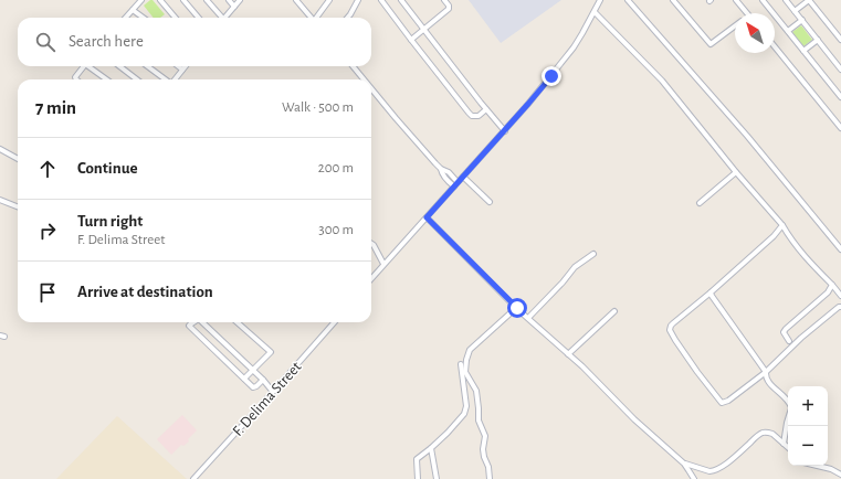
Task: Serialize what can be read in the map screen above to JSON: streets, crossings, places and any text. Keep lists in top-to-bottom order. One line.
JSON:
{"streets":{"street":["F. Delima Street"]},"north":"top left","page":{"search":"Search here","heading":["7 min","Walk · 500 m"],"list":[["Continue","200 m"],["Turn right","F. Delima Street","300 m"],"Arrive at destination"],"map_buttons":["+","−"]}}
